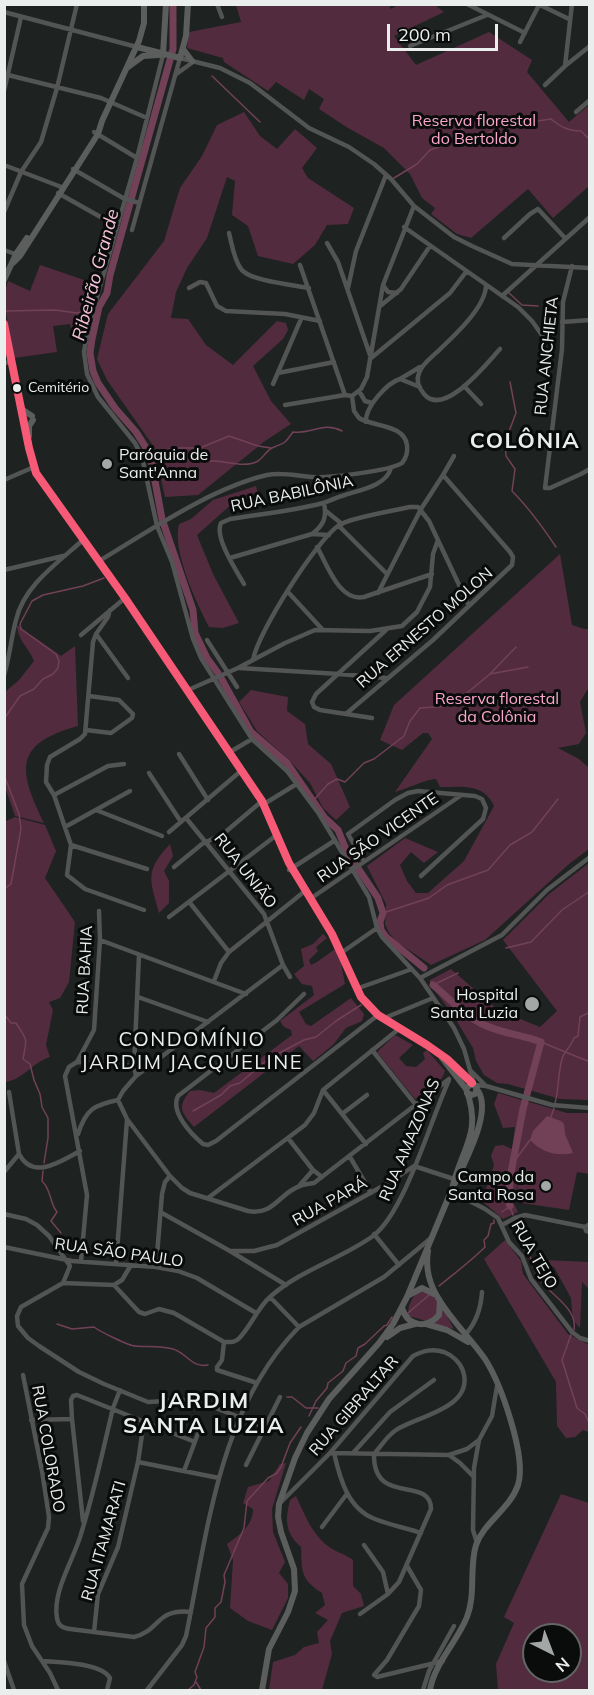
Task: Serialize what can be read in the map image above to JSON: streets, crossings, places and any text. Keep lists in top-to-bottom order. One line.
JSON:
{"streets":{"street":["RUA ANCHIETA","RUA BABILÔNIA","RUA ERNESTO MOLON","RUA SÃO VICENTE","RUA UNIÃO","RUA BAHIA","RUA AMAZONAS","RUA PARÁ","RUA SÃO PAULO","RUA TEJO","RUA GIBRALTAR","RUA COLORADO","RUA ITAMARATI"]},"crossings":[["RUA AMAZONAS","RUA PARÁ"],["RUA AMAZONAS","RUA SÃO PAULO"]],"districts":["COLÔNIA","CONDOMÍNIO JARDIM JACQUELINE","JARDIM SANTA LUZIA"],"water":["Ribeirão Grande"],"parks":["Reserva florestal do Bertoldo","Reserva florestal da Colônia"],"places":["Cemitério","Paróquia de Sant'Anna","Hospital Santa Luzia","Campo da Santa Rosa"],"scale_bar":"200 m","north":"bottom right"}
